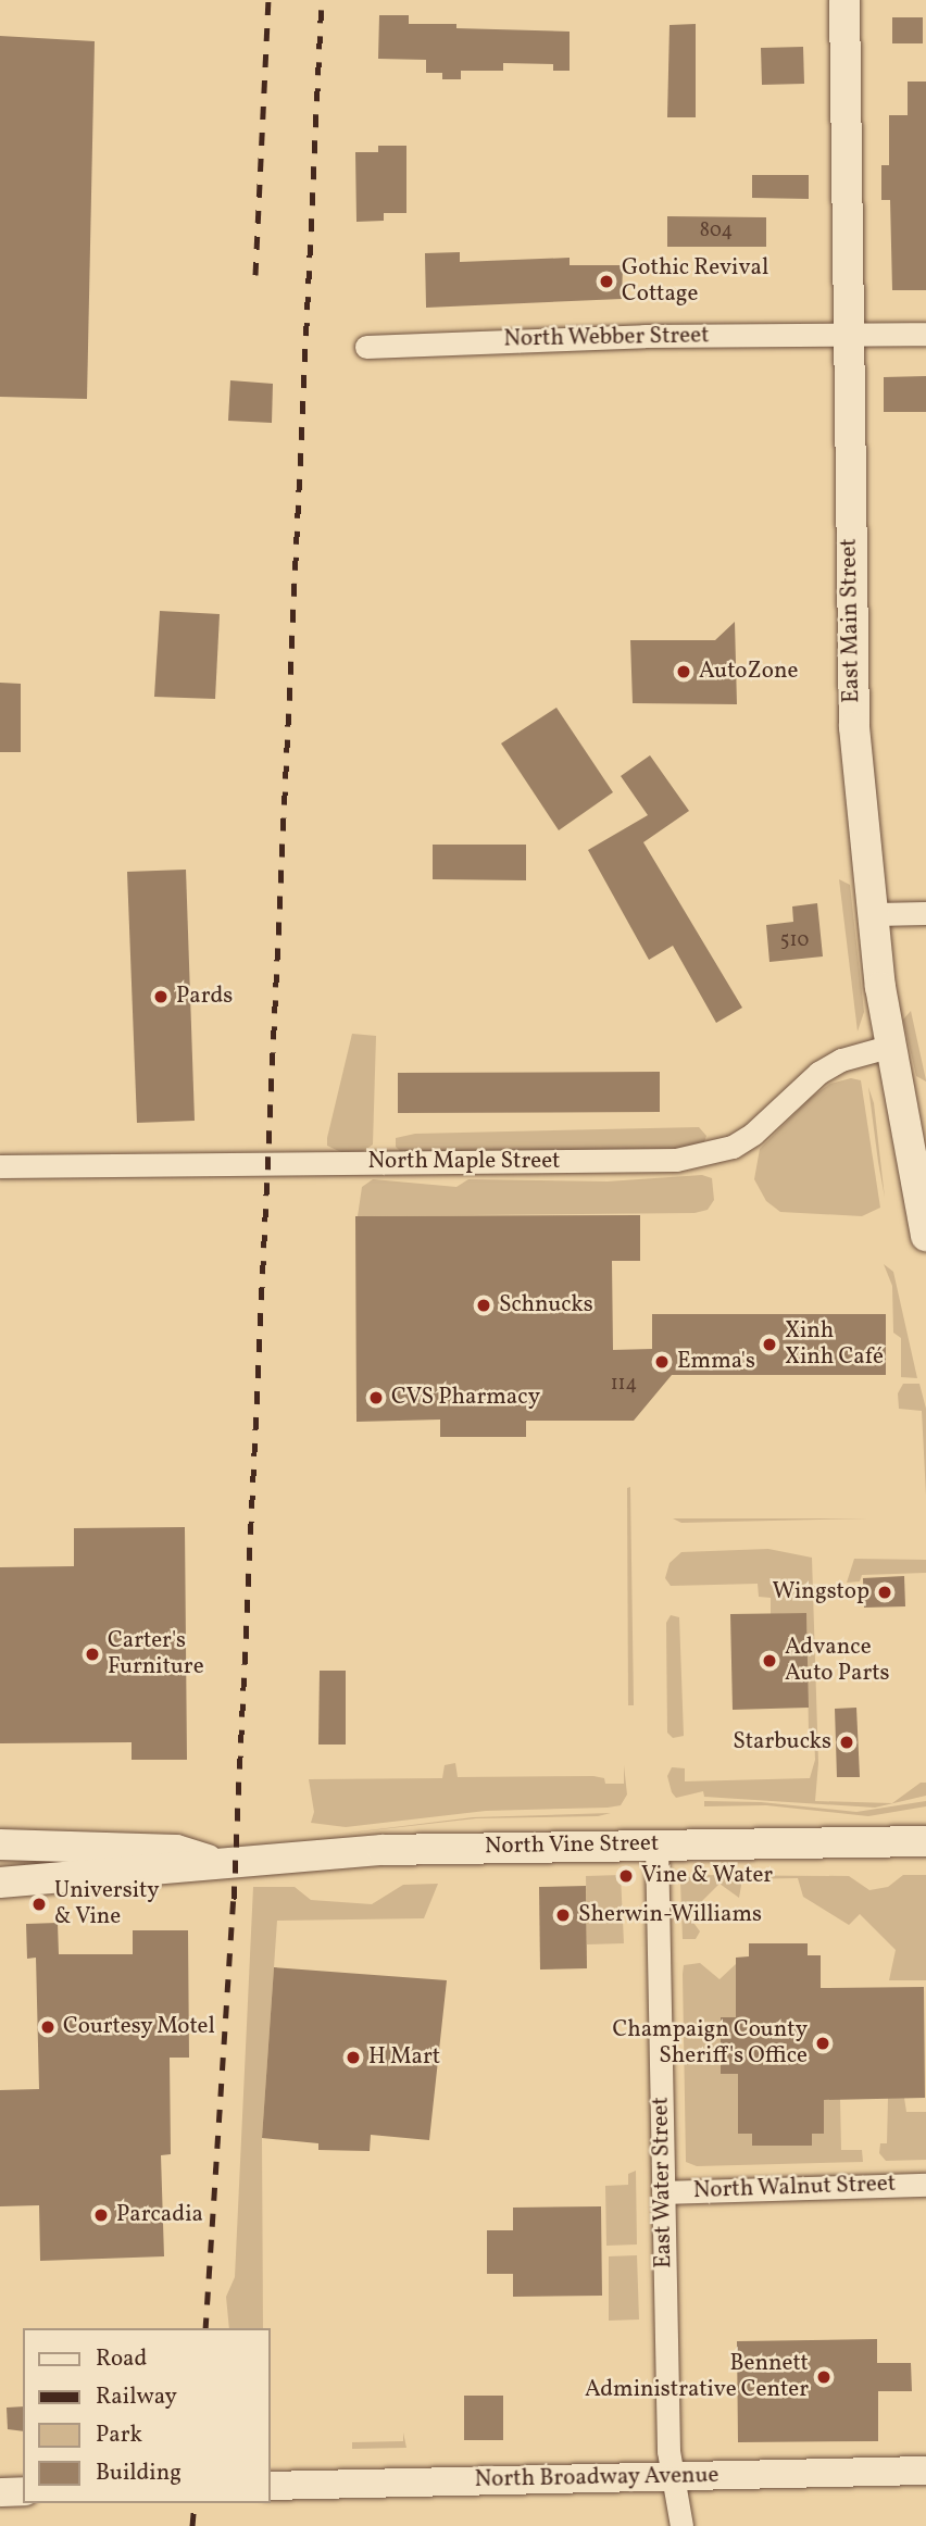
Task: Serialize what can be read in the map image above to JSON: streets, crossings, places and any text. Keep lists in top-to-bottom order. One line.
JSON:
{"streets":{"main road":["East Main Street","North Vine Street"],"street":["North Webber Street","North Maple Street","East Water Street","North Walnut Street","North Broadway Avenue"]},"crossings":[["North Webber Street","East Main Street"],["East Main Street","North Maple Street"],["North Vine Street","East Water Street"],["East Water Street","North Walnut Street"],["East Water Street","North Broadway Avenue"]],"places":["Gothic Revival Cottage","AutoZone","Pards","Schnucks","Xinh Xinh Café","Emma's","CVS Pharmacy","Wingstop","Carter's Furniture","Advance Auto Parts","Starbucks","Vine & Water","University & Vine","Sherwin-Williams","Courtesy Motel","Champaign County Sheriff's Office","H Mart","Parcadia","Bennett Administrative Center"],"house_numbers":["804","510","114"],"legend":["Road","Railway","Park","Building"]}
